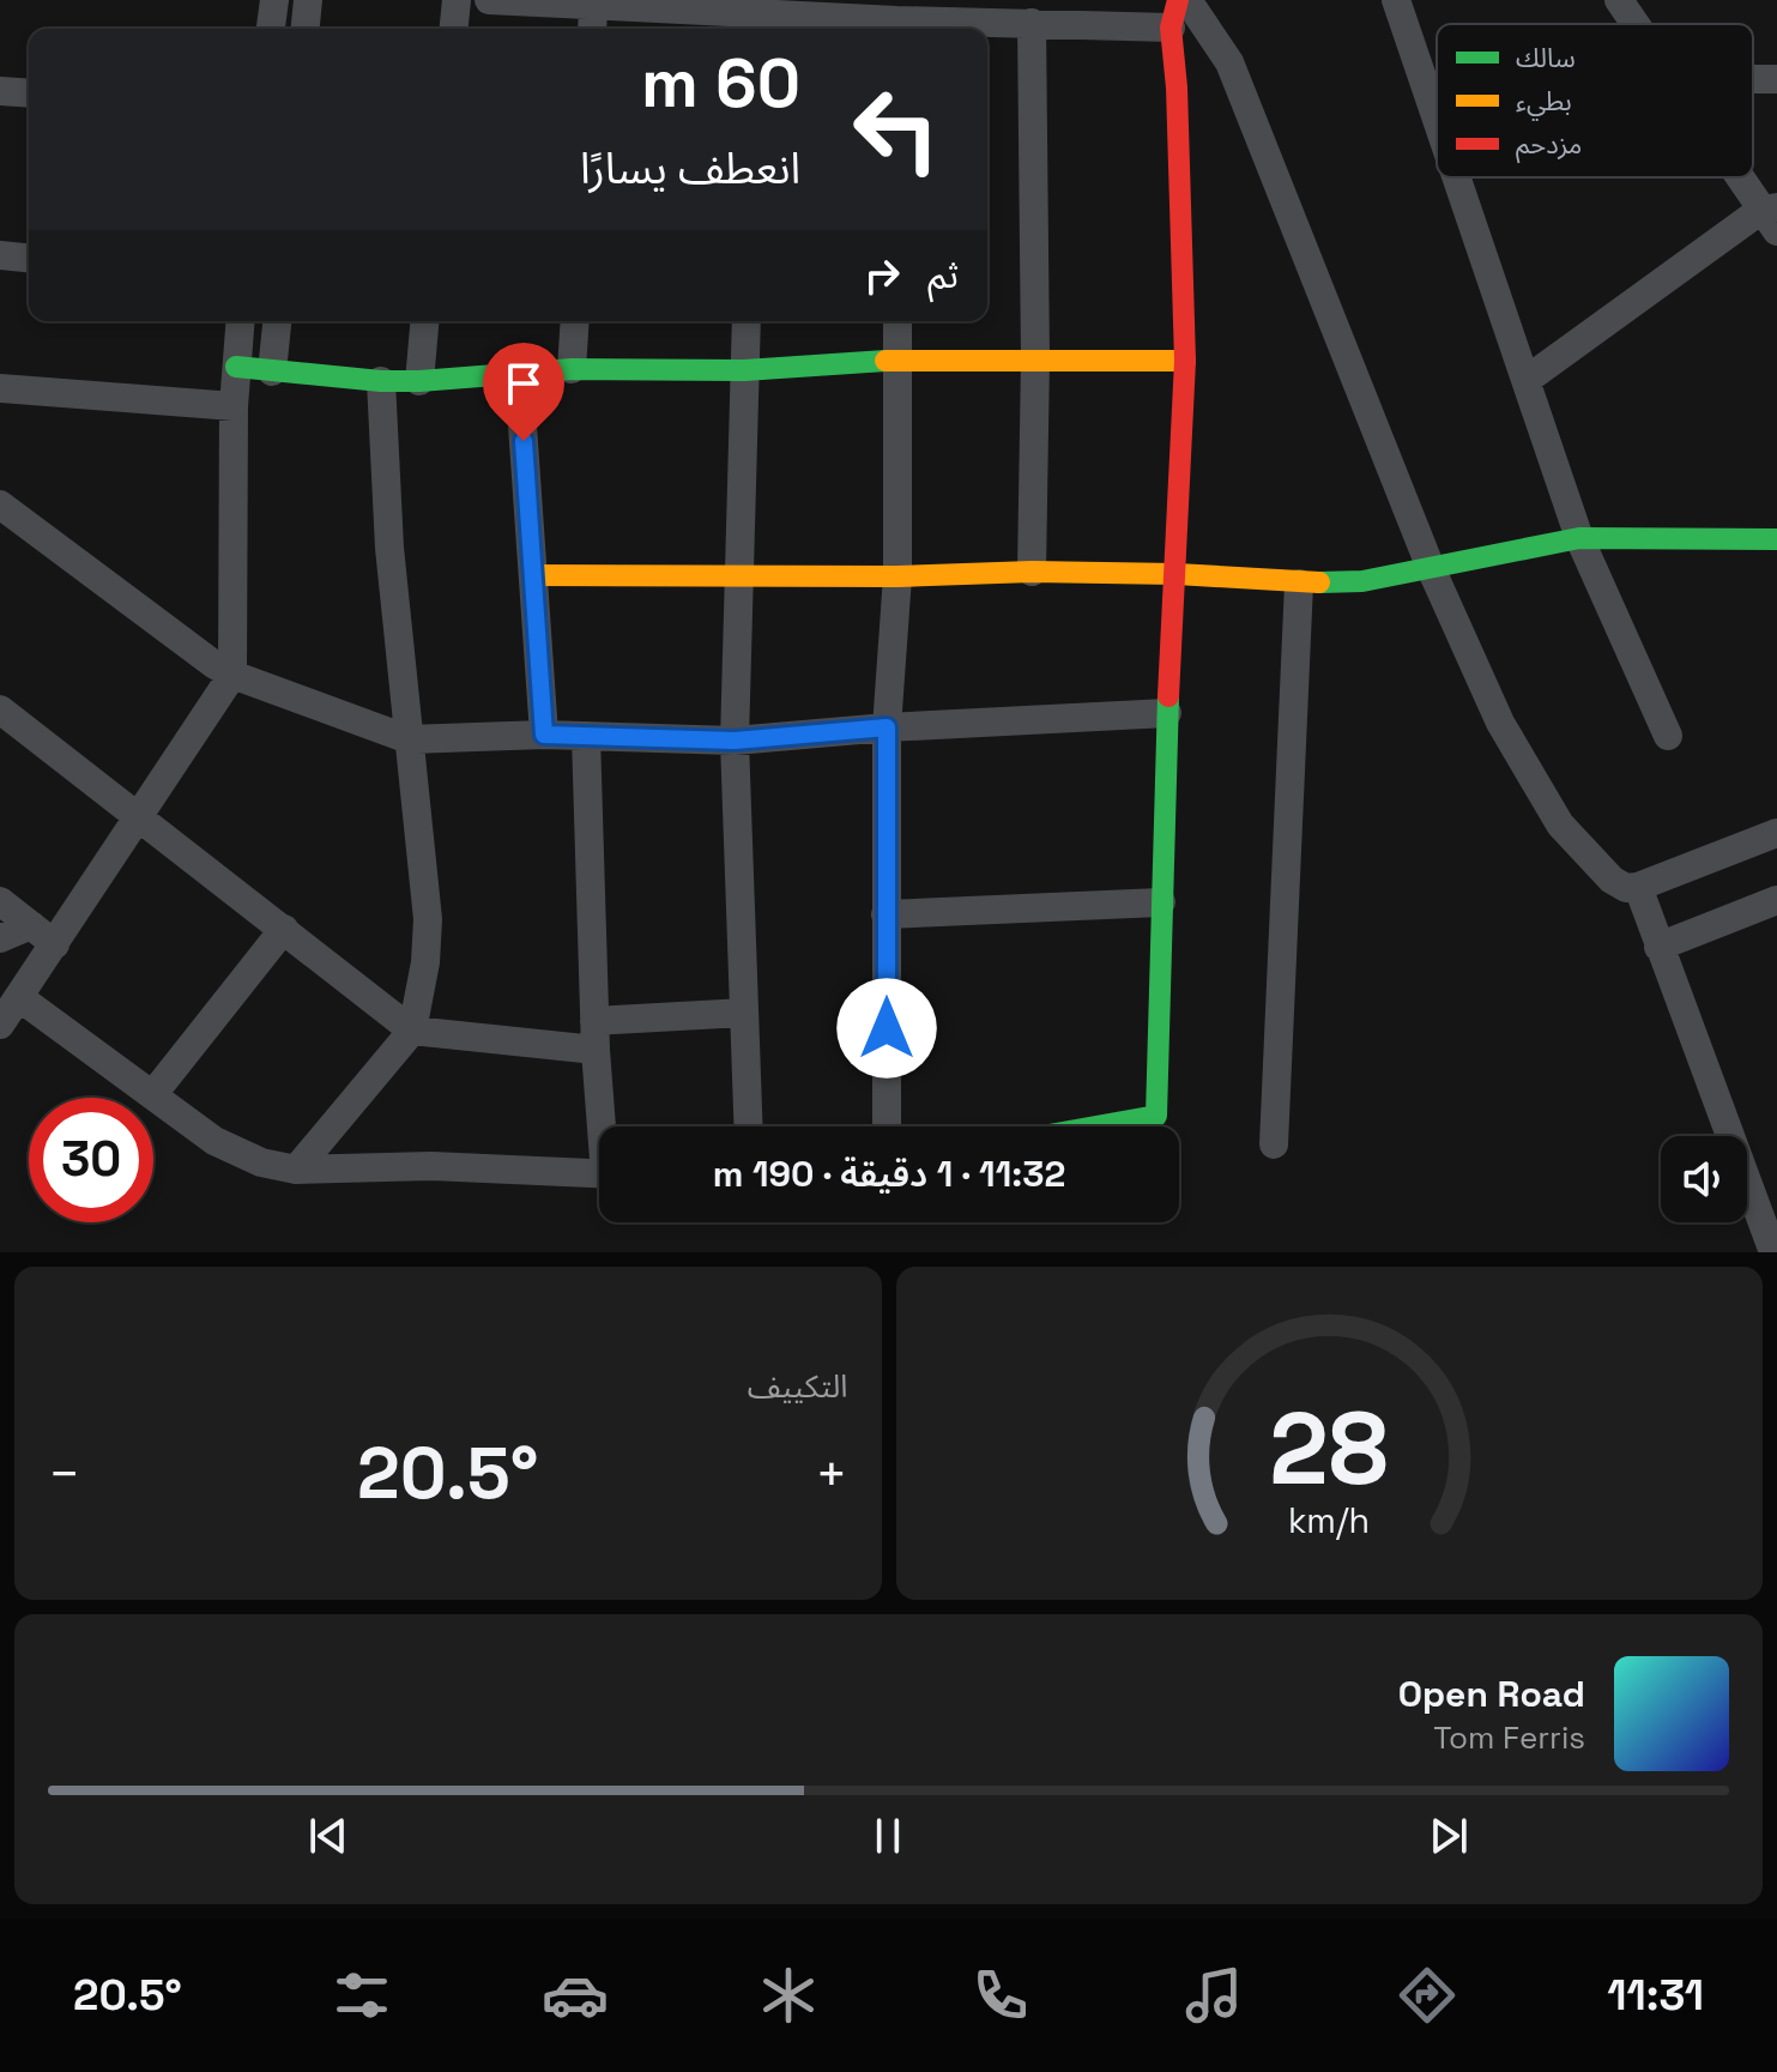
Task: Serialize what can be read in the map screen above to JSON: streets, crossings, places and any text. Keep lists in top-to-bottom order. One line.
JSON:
{"legend":["سالك","بطيء","مزدحم"],"page":{"turn":["60 m","انعطف يسارًا"],"then":"ثم","limit":"30","trip":"11:32 · 1 دقيقة · 190 m","tile":"التكييف","heat":["−","20.5°","+"],"song":["Open Road","Tom Ferris"],"tabs":["11:31","20.5°"],"gauge":["28","km/h"]}}
